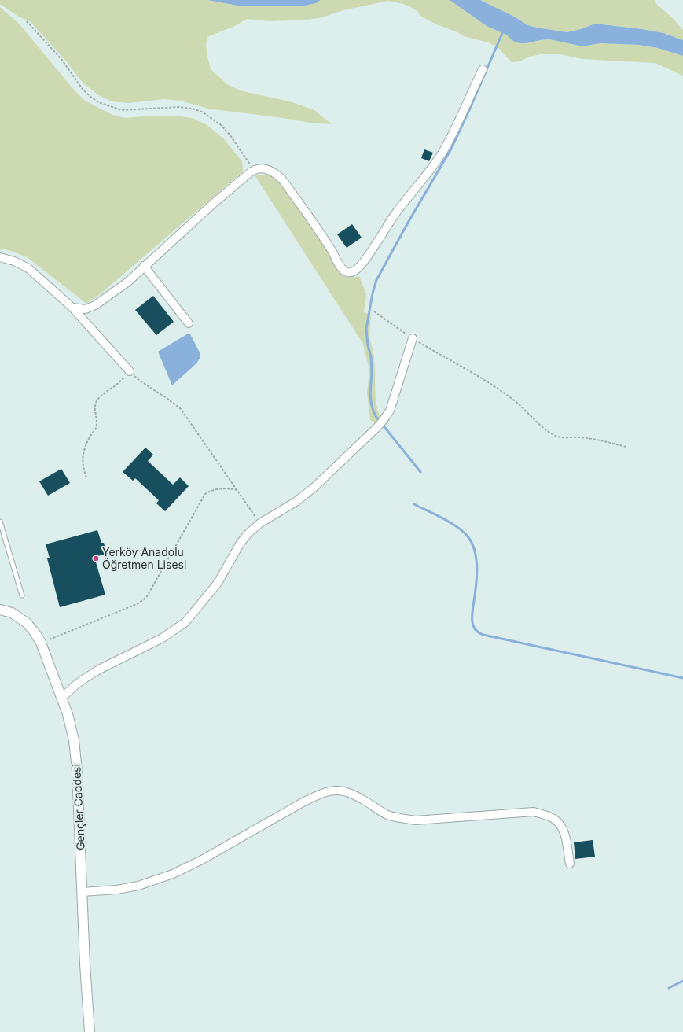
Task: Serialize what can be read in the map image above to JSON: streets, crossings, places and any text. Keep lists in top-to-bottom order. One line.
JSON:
{"streets":{"street":["Gençler Caddesi"]},"places":["Yerköy Anadolu Öğretmen Lisesi"]}
